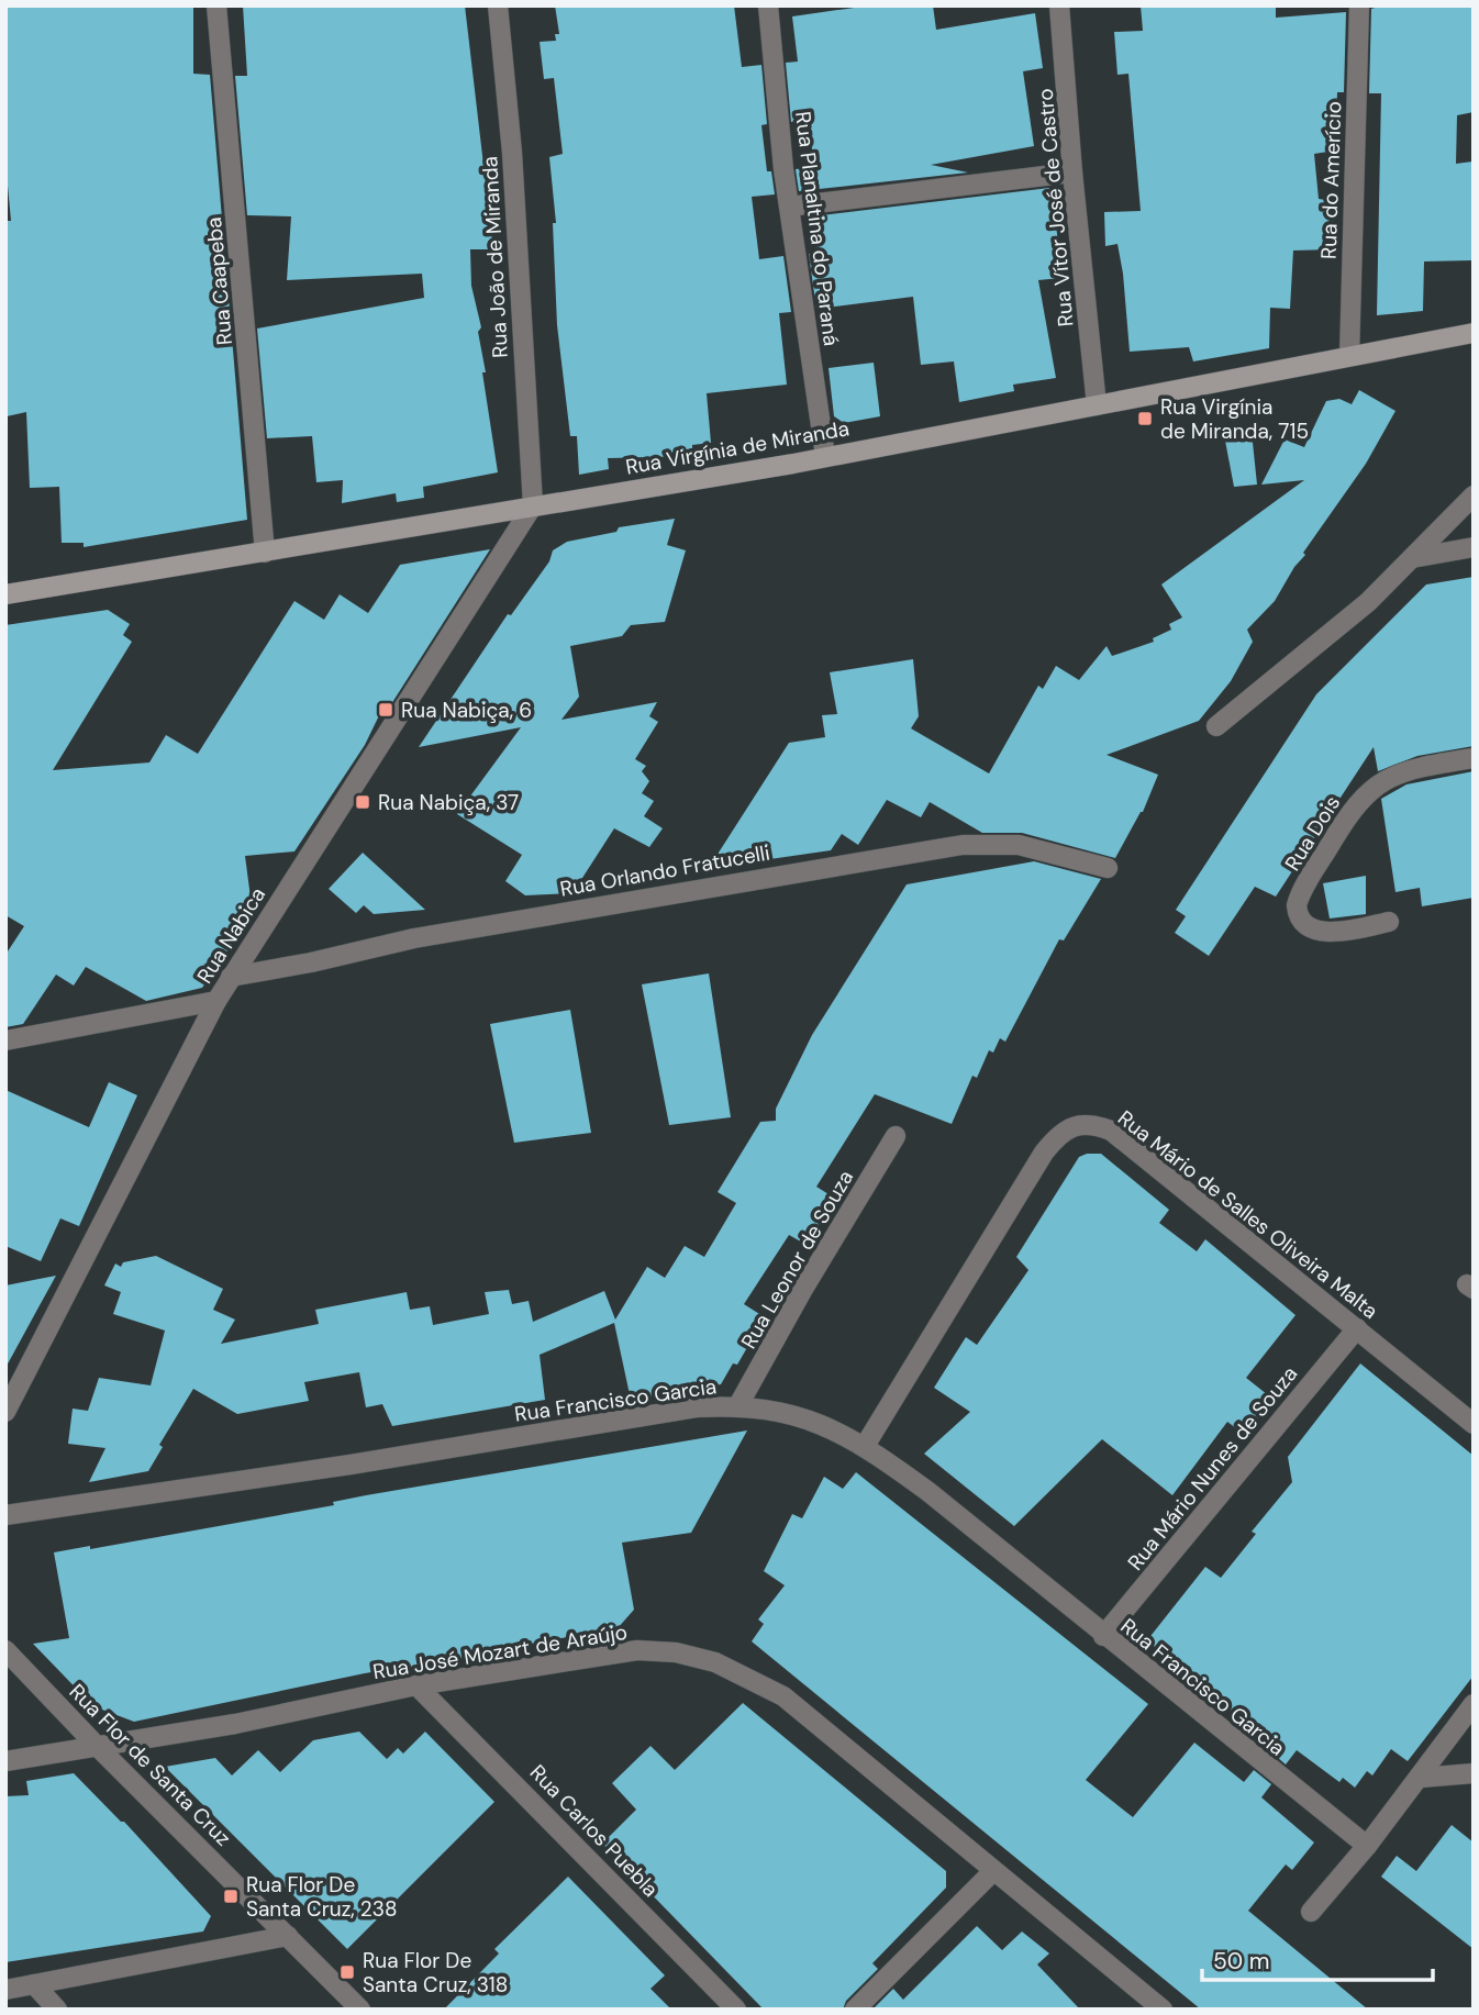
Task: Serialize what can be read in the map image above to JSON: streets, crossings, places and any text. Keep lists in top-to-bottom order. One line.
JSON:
{"streets":{"street":["Rua do Amerício","Rua Vítor José de Castro","Rua Planaltina do Paraná","Rua João de Miranda","Rua Caapeba","Rua Virgínia de Miranda","Rua Dois","Rua Orlando Fratucelli","Rua Nabica","Rua Mário de Salles Oliveira Malta","Rua Leonor de Souza","Rua Francisco Garcia","Rua Mário Nunes de Souza","Rua José Mozart de Araújo","Rua Flor de Santa Cruz","Rua Carlos Puebla"]},"crossings":[["Rua do Amerício","Rua Virgínia de Miranda"],["Rua Vítor José de Castro","Rua Virgínia de Miranda"],["Rua Planaltina do Paraná","Rua Virgínia de Miranda"],["Rua João de Miranda","Rua Virgínia de Miranda"],["Rua João de Miranda","Rua Nabica"],["Rua Caapeba","Rua Virgínia de Miranda"],["Rua Virgínia de Miranda","Rua Nabica"],["Rua Orlando Fratucelli","Rua Nabica"],["Rua Mário de Salles Oliveira Malta","Rua Francisco Garcia"],["Rua Mário de Salles Oliveira Malta","Rua Mário Nunes de Souza"],["Rua Leonor de Souza","Rua Francisco Garcia"],["Rua Francisco Garcia","Rua Mário Nunes de Souza"],["Rua José Mozart de Araújo","Rua Flor de Santa Cruz"],["Rua José Mozart de Araújo","Rua Carlos Puebla"]],"places":{"transit":["Rua Virgínia de Miranda, 715","Rua Nabiça, 6","Rua Nabiça, 37","Rua Flor De Santa Cruz, 238","Rua Flor De Santa Cruz, 318"]},"scale_bar":"50 m"}
